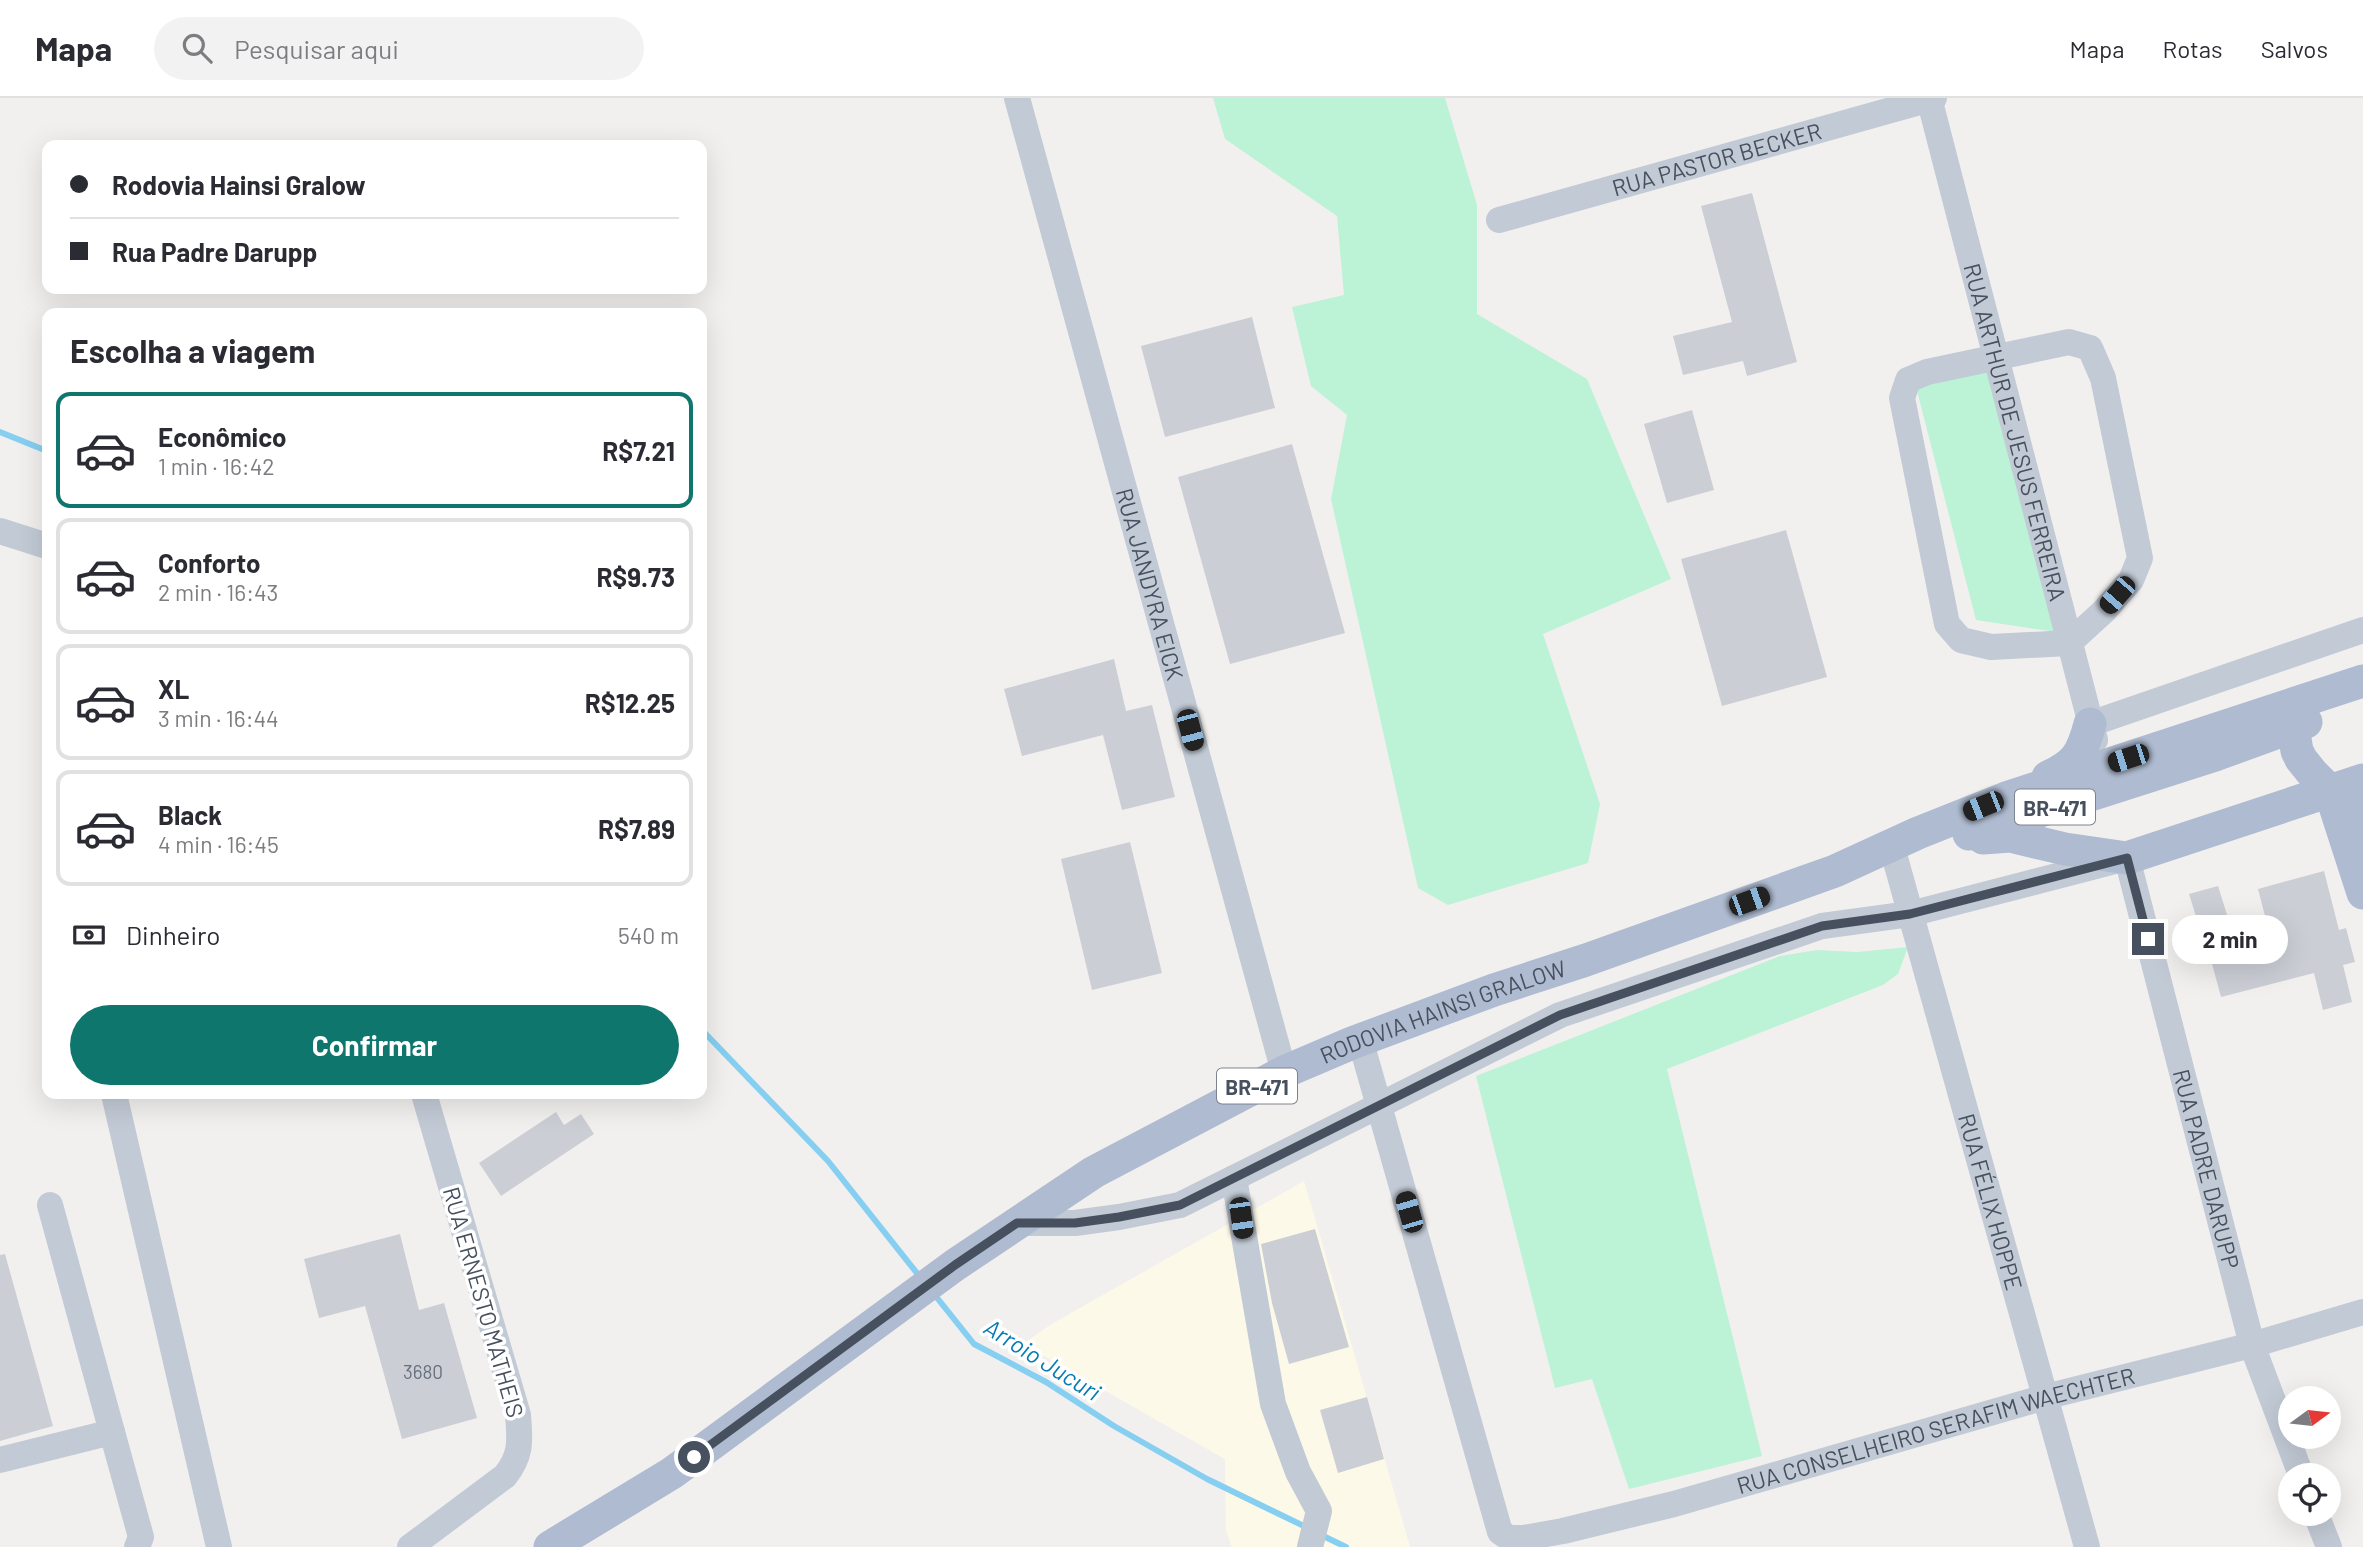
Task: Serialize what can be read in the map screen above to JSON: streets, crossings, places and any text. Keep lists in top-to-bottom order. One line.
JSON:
{"streets":{"main road":["BR-471","RODOVIA HAINSI GRALOW"],"street":["RUA PASTOR BECKER","RUA ARTHUR DE JESUS FERREIRA","RUA JANDYRA EICK","RUA PADRE DARUPP","RUA FÉLIX HOPPE","RUA ERNESTO MATHEIS","RUA CONSELHEIRO SERAFIM WAECHTER"]},"crossings":[["RUA PASTOR BECKER","RUA ARTHUR DE JESUS FERREIRA"],["RUA ARTHUR DE JESUS FERREIRA","RODOVIA HAINSI GRALOW"],["RUA JANDYRA EICK","RODOVIA HAINSI GRALOW"],["RODOVIA HAINSI GRALOW","RUA FÉLIX HOPPE"],["RUA PADRE DARUPP","RUA CONSELHEIRO SERAFIM WAECHTER"],["RUA FÉLIX HOPPE","RUA CONSELHEIRO SERAFIM WAECHTER"]],"water":["Arroio Jucuri"],"house_numbers":["3680"],"north":"right","page":{"header":"Mapa","search":"Pesquisar aqui","nav":["Mapa","Rotas","Salvos"],"banner":["Rodovia Hainsi Gralow","Rua Padre Darupp"],"heading":"Escolha a viagem","list":[{"name":"Econômico","note":"1 min · 16:42","value":"R$7.21"},{"name":"Conforto","note":"2 min · 16:43","value":"R$9.73"},{"name":"XL","note":"3 min · 16:44","value":"R$12.25"},{"name":"Black","note":"4 min · 16:45","value":"R$7.89"}],"pay":["Dinheiro","540 m"],"bubble":"2 min","buttons":"Confirmar"}}
